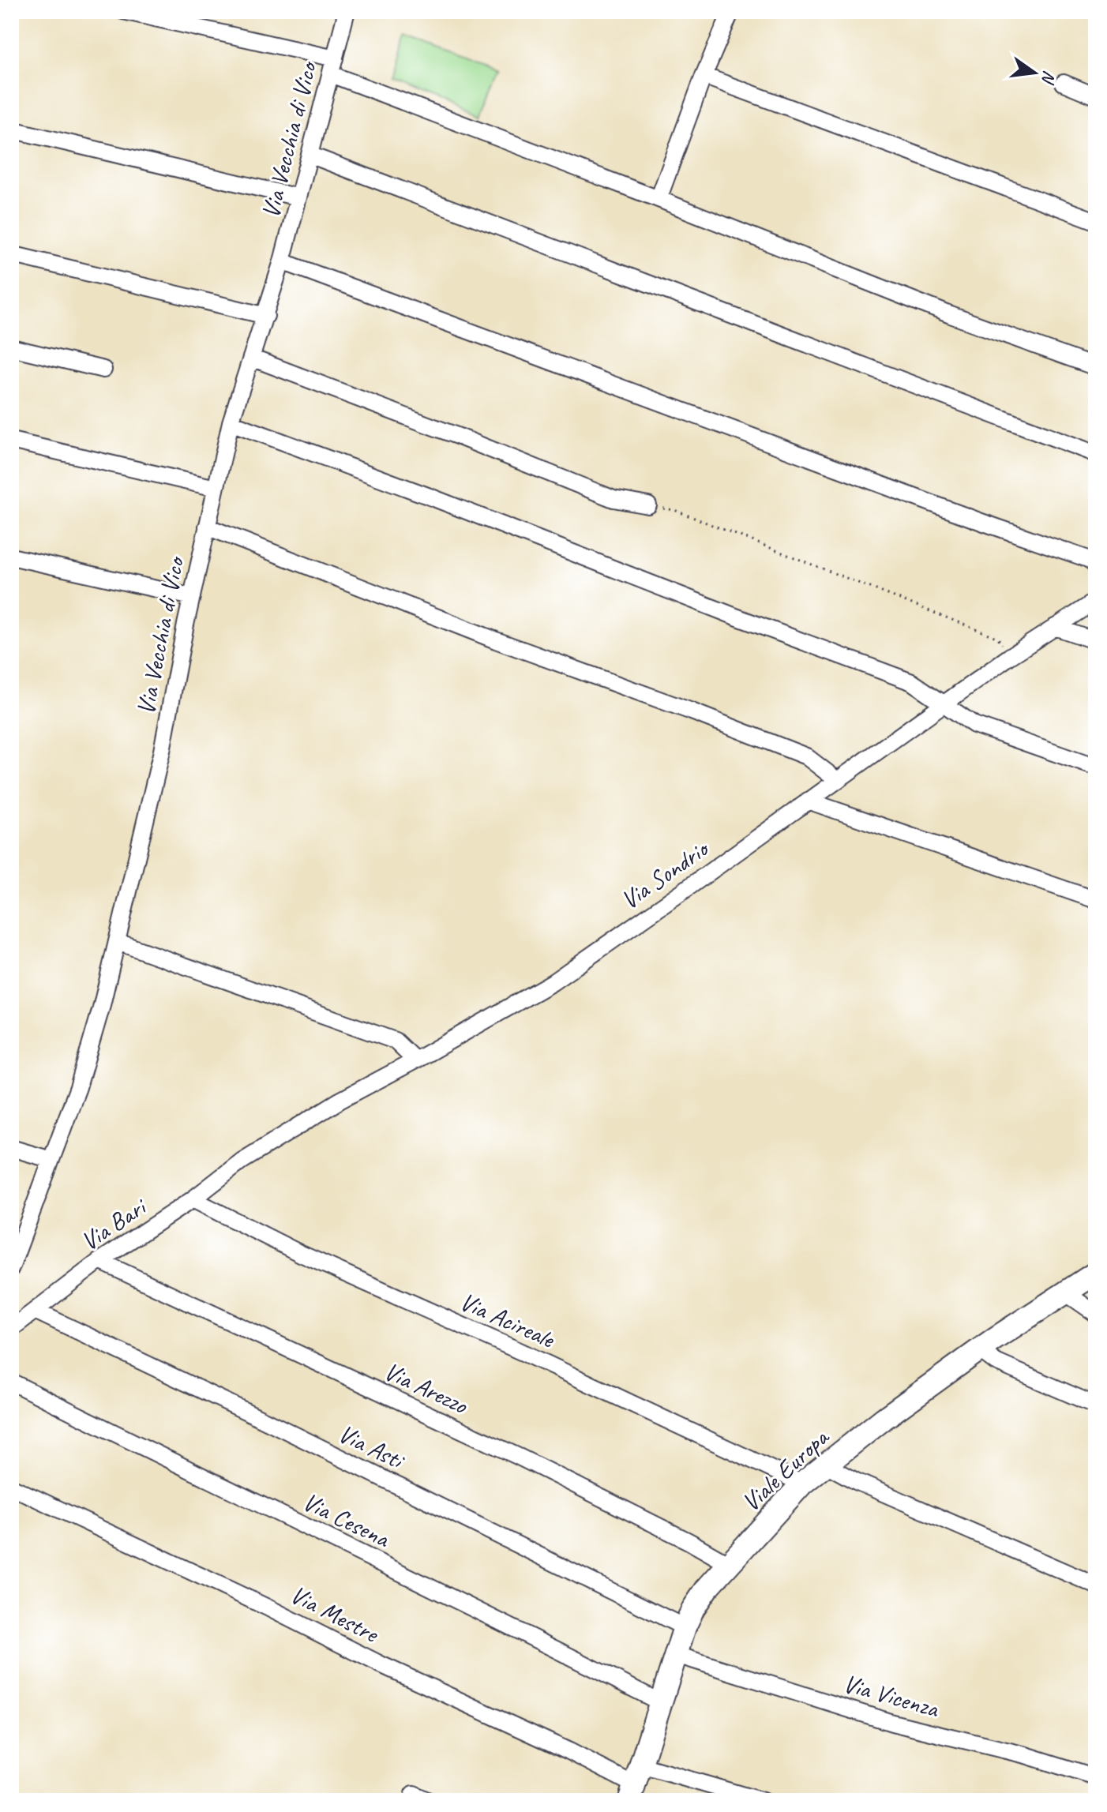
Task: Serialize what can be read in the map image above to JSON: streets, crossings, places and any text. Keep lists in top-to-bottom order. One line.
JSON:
{"streets":{"street":["Via Vecchia di Vico","Via Sondrio","Via Bari","Via Acireale","Via Arezzo","Via Asti","Viale Europa","Via Cesena","Via Mestre","Via Vicenza"]},"crossings":[["Via Sondrio","Via Bari"],["Via Bari","Via Acireale"],["Via Bari","Via Arezzo"],["Via Bari","Via Asti"],["Via Acireale","Viale Europa"],["Via Arezzo","Viale Europa"],["Via Asti","Viale Europa"],["Viale Europa","Via Cesena"],["Viale Europa","Via Mestre"],["Viale Europa","Via Vicenza"]],"north":"right"}
